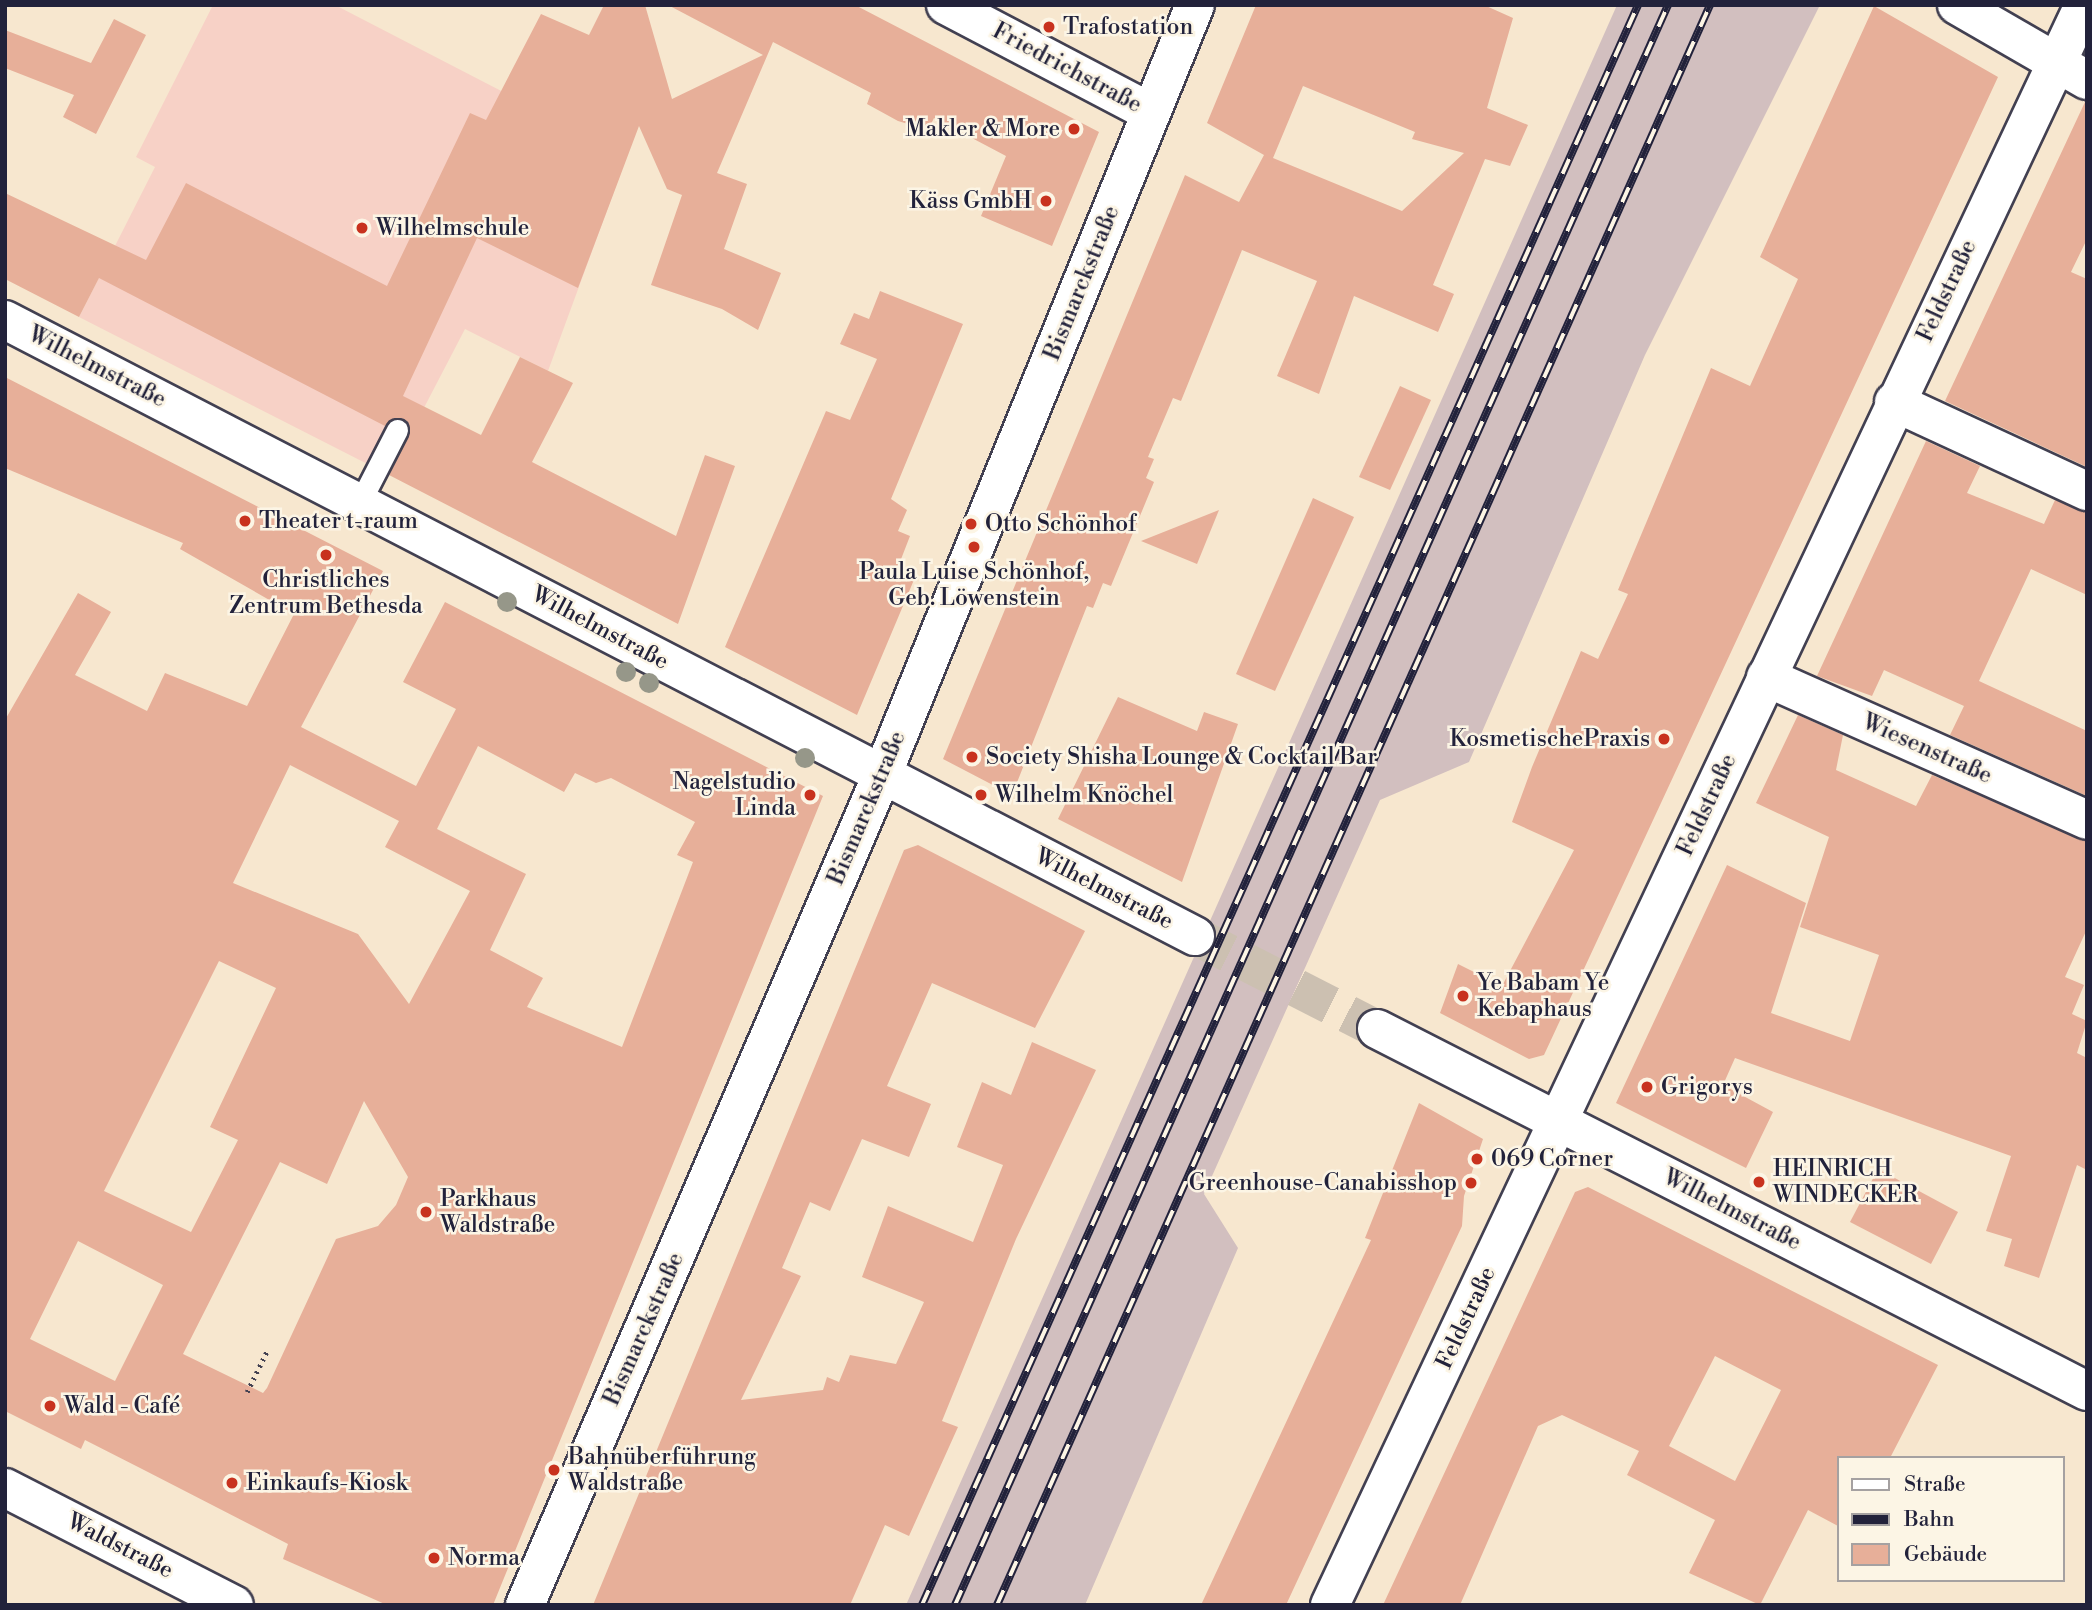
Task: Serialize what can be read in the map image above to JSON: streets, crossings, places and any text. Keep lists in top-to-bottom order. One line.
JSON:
{"streets":{"street":["Friedrichstraße","Bismarckstraße","Feldstraße","Wilhelmstraße","Wiesenstraße","Waldstraße"]},"crossings":[["Friedrichstraße","Bismarckstraße"],["Bismarckstraße","Wilhelmstraße"],["Feldstraße","Wilhelmstraße"],["Feldstraße","Wiesenstraße"]],"places":["Trafostation","Makler & More","Käss GmbH","Wilhelmschule","Theater t-raum","Otto Schönhof","Paula Luise Schönhof, Geb. Löwenstein","Christliches Zentrum Bethesda","KosmetischePraxis","Society Shisha Lounge & Cocktail Bar","Nagelstudio Linda","Wilhelm Knöchel","Ye Babam Ye Kebaphaus","Grigorys","069 Corner","HEINRICH WINDECKER","Greenhouse-Canabisshop","Parkhaus Waldstraße","Wald - Café","Bahnüberführung Waldstraße","Einkaufs-Kiosk","Norma"],"legend":["Straße","Bahn","Gebäude"]}
